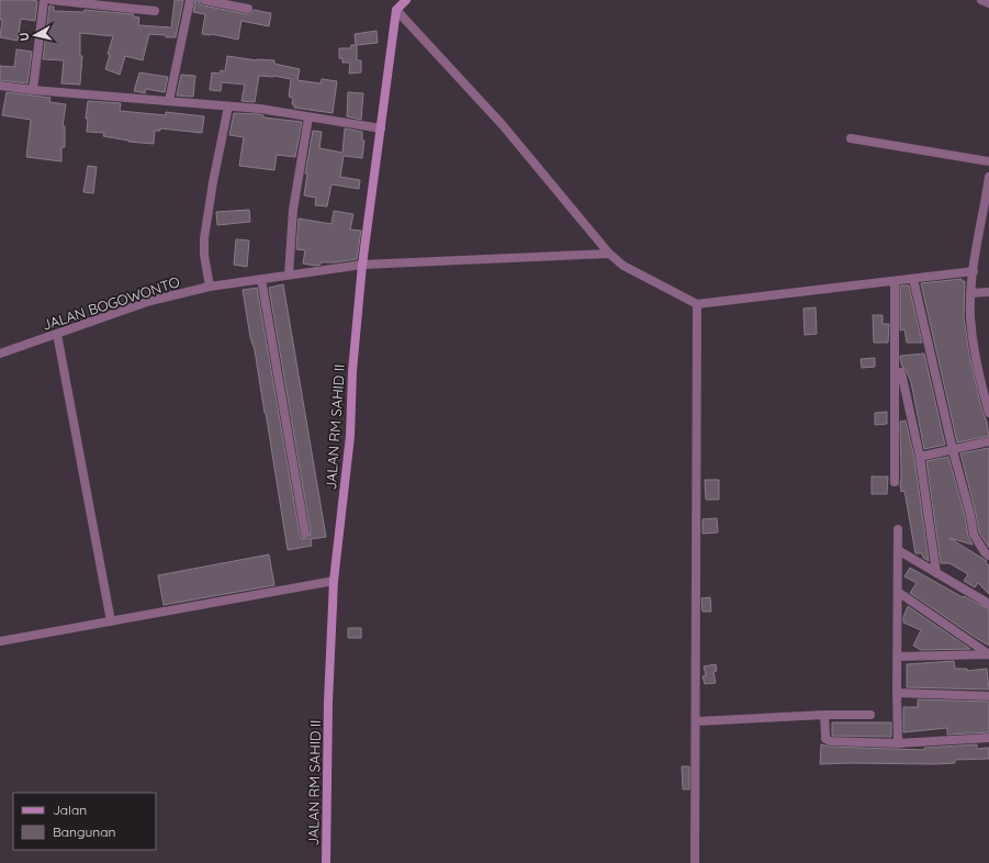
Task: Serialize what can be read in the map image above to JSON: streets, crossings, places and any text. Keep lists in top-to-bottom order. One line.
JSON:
{"streets":{"street":["JALAN BOGOWONTO","JALAN RM SAHID II"]},"crossings":[["JALAN BOGOWONTO","JALAN RM SAHID II"]],"legend":["Jalan","Bangunan"],"north":"left"}
